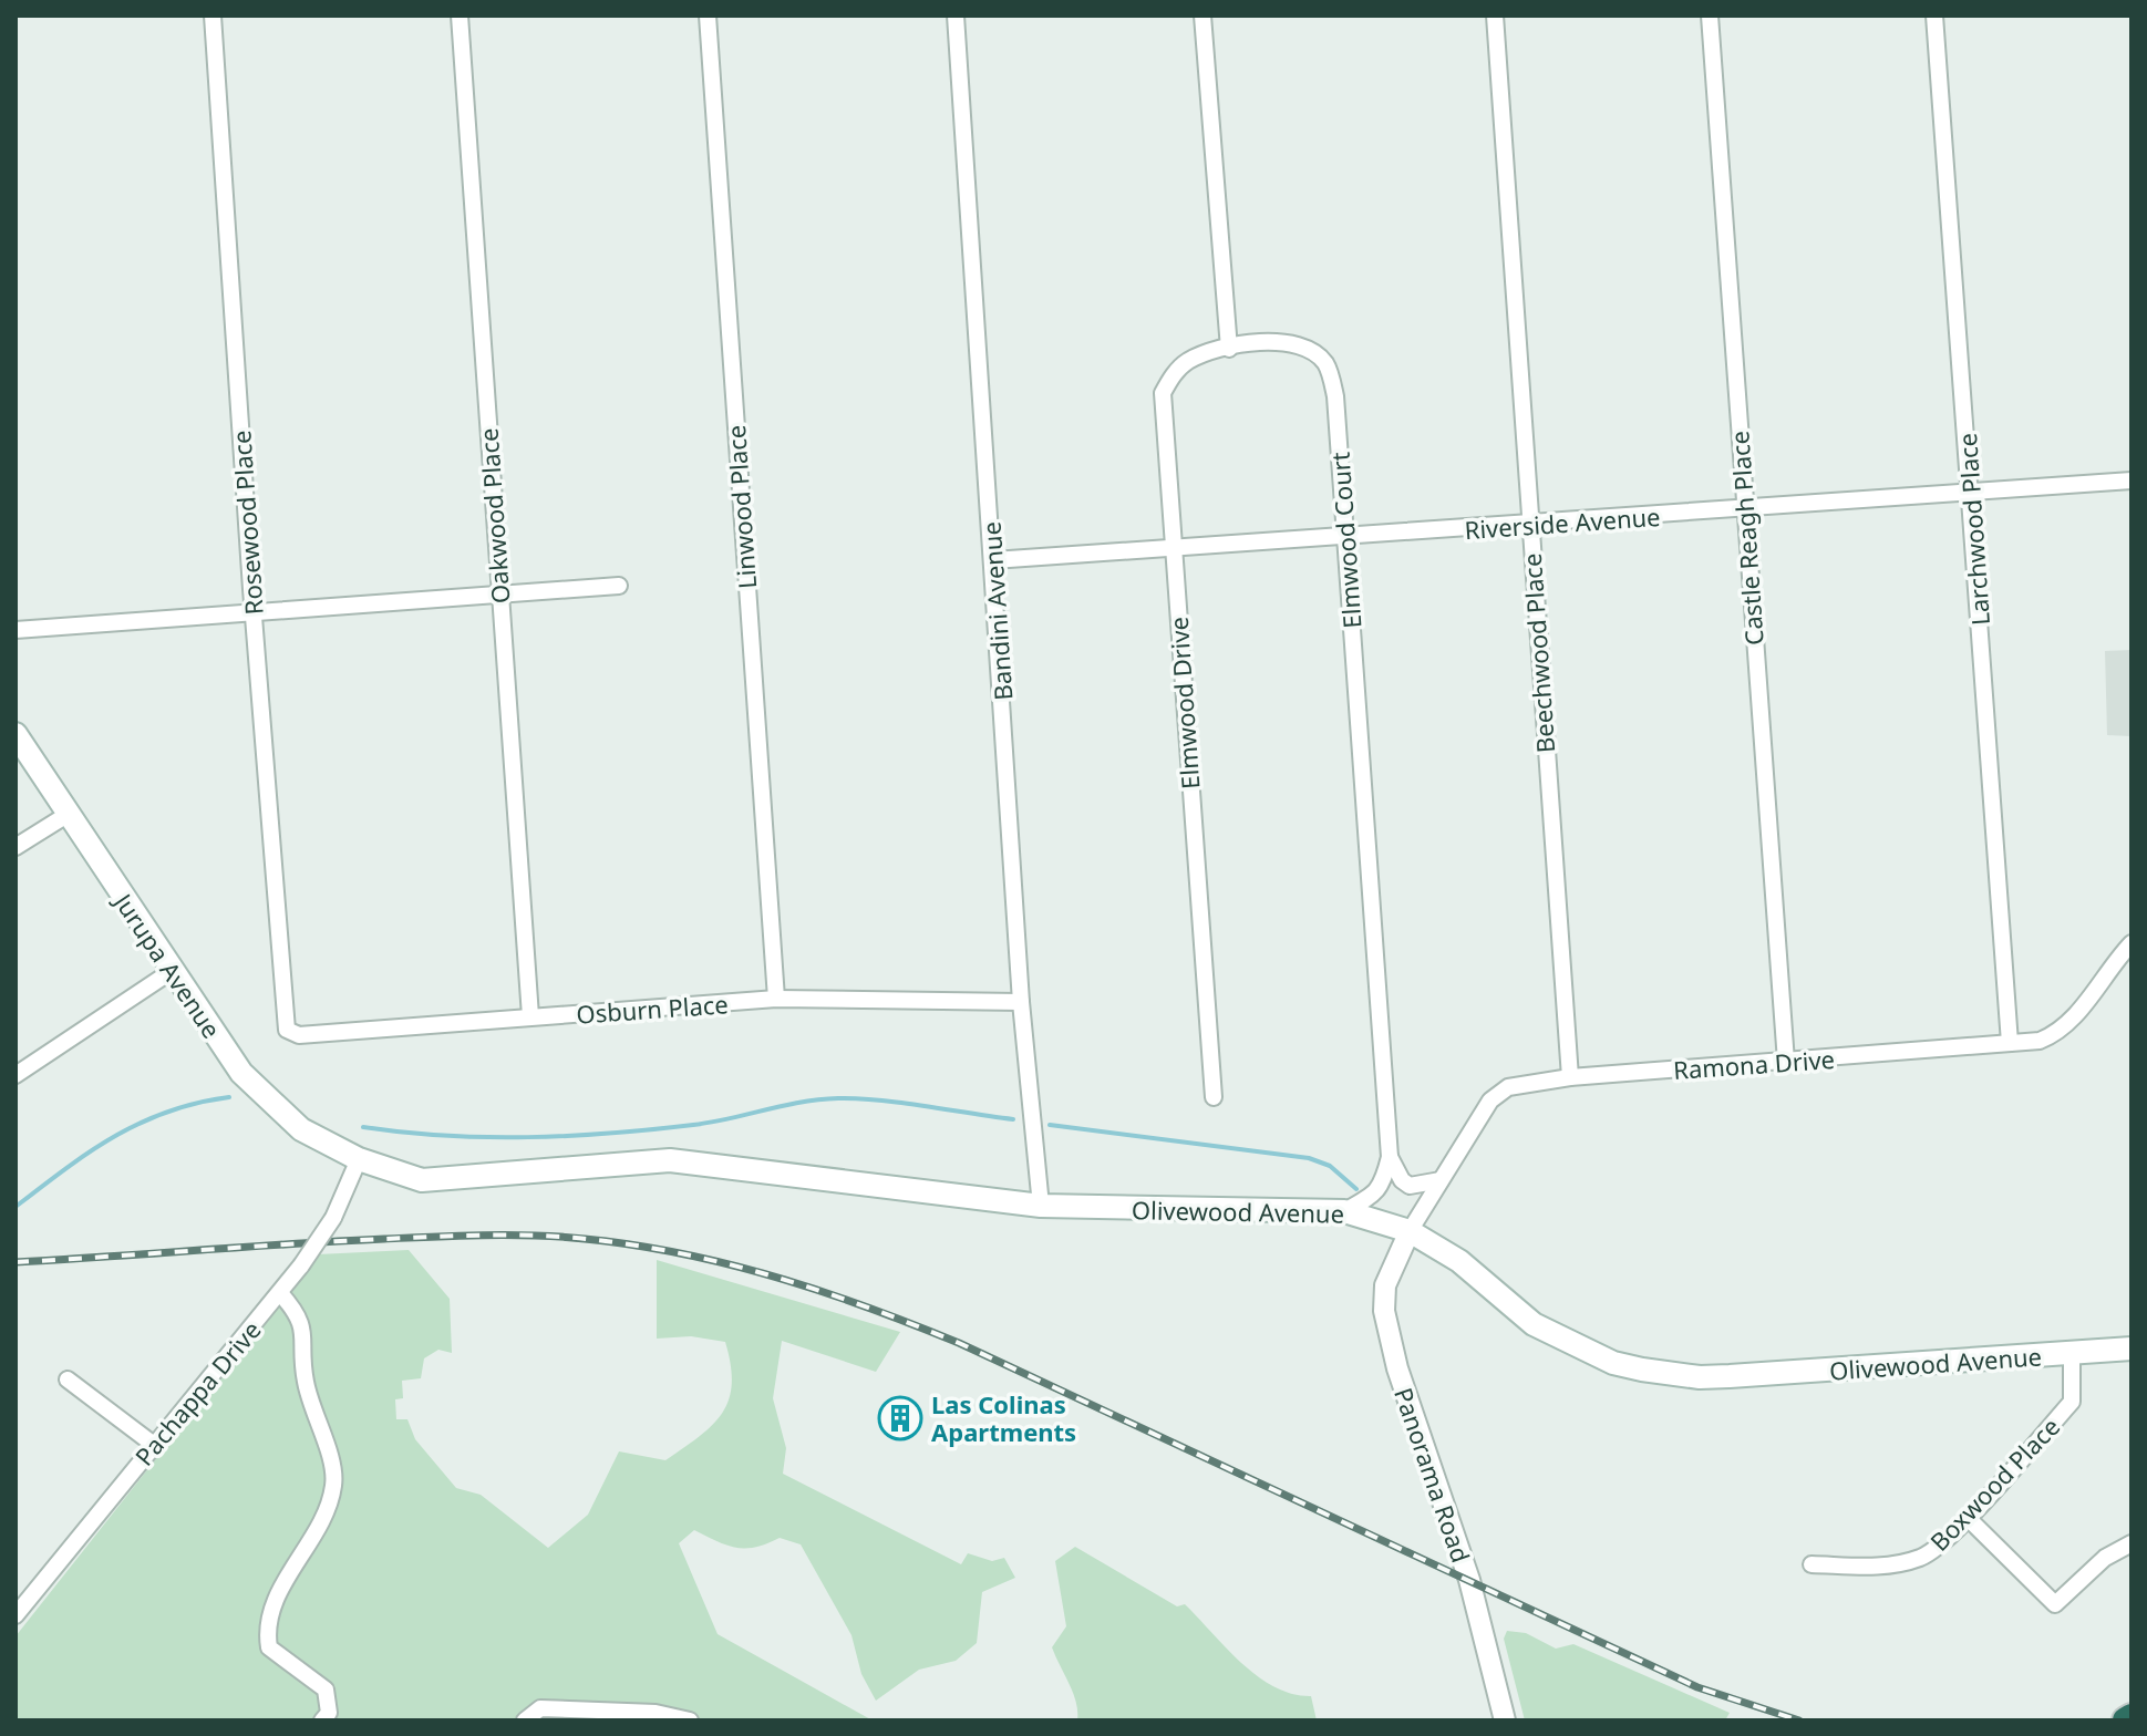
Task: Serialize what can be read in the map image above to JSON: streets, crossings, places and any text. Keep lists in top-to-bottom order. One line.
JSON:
{"streets":{"main road":["Jurupa Avenue","Olivewood Avenue"],"street":["Linwood Place","Oakwood Place","Rosewood Place","Riverside Avenue","Larchwood Place","Castle Reagh Place","Elmwood Court","Bandini Avenue","Beechwood Place","Elmwood Drive","Osburn Place","Ramona Drive","Pachappa Drive","Panorama Road","Boxwood Place"]},"crossings":[["Linwood Place","Osburn Place"],["Oakwood Place","Osburn Place"],["Rosewood Place","Osburn Place"],["Riverside Avenue","Larchwood Place"],["Riverside Avenue","Castle Reagh Place"],["Riverside Avenue","Elmwood Court"],["Riverside Avenue","Bandini Avenue"],["Riverside Avenue","Beechwood Place"],["Riverside Avenue","Elmwood Drive"],["Larchwood Place","Ramona Drive"],["Castle Reagh Place","Ramona Drive"],["Elmwood Court","Elmwood Drive"],["Bandini Avenue","Osburn Place"],["Bandini Avenue","Olivewood Avenue"],["Beechwood Place","Ramona Drive"],["Jurupa Avenue","Olivewood Avenue"],["Jurupa Avenue","Pachappa Drive"],["Ramona Drive","Olivewood Avenue"],["Ramona Drive","Panorama Road"],["Olivewood Avenue","Pachappa Drive"],["Olivewood Avenue","Panorama Road"],["Olivewood Avenue","Boxwood Place"]],"places":{"building":["Las Colinas Apartments"]}}
